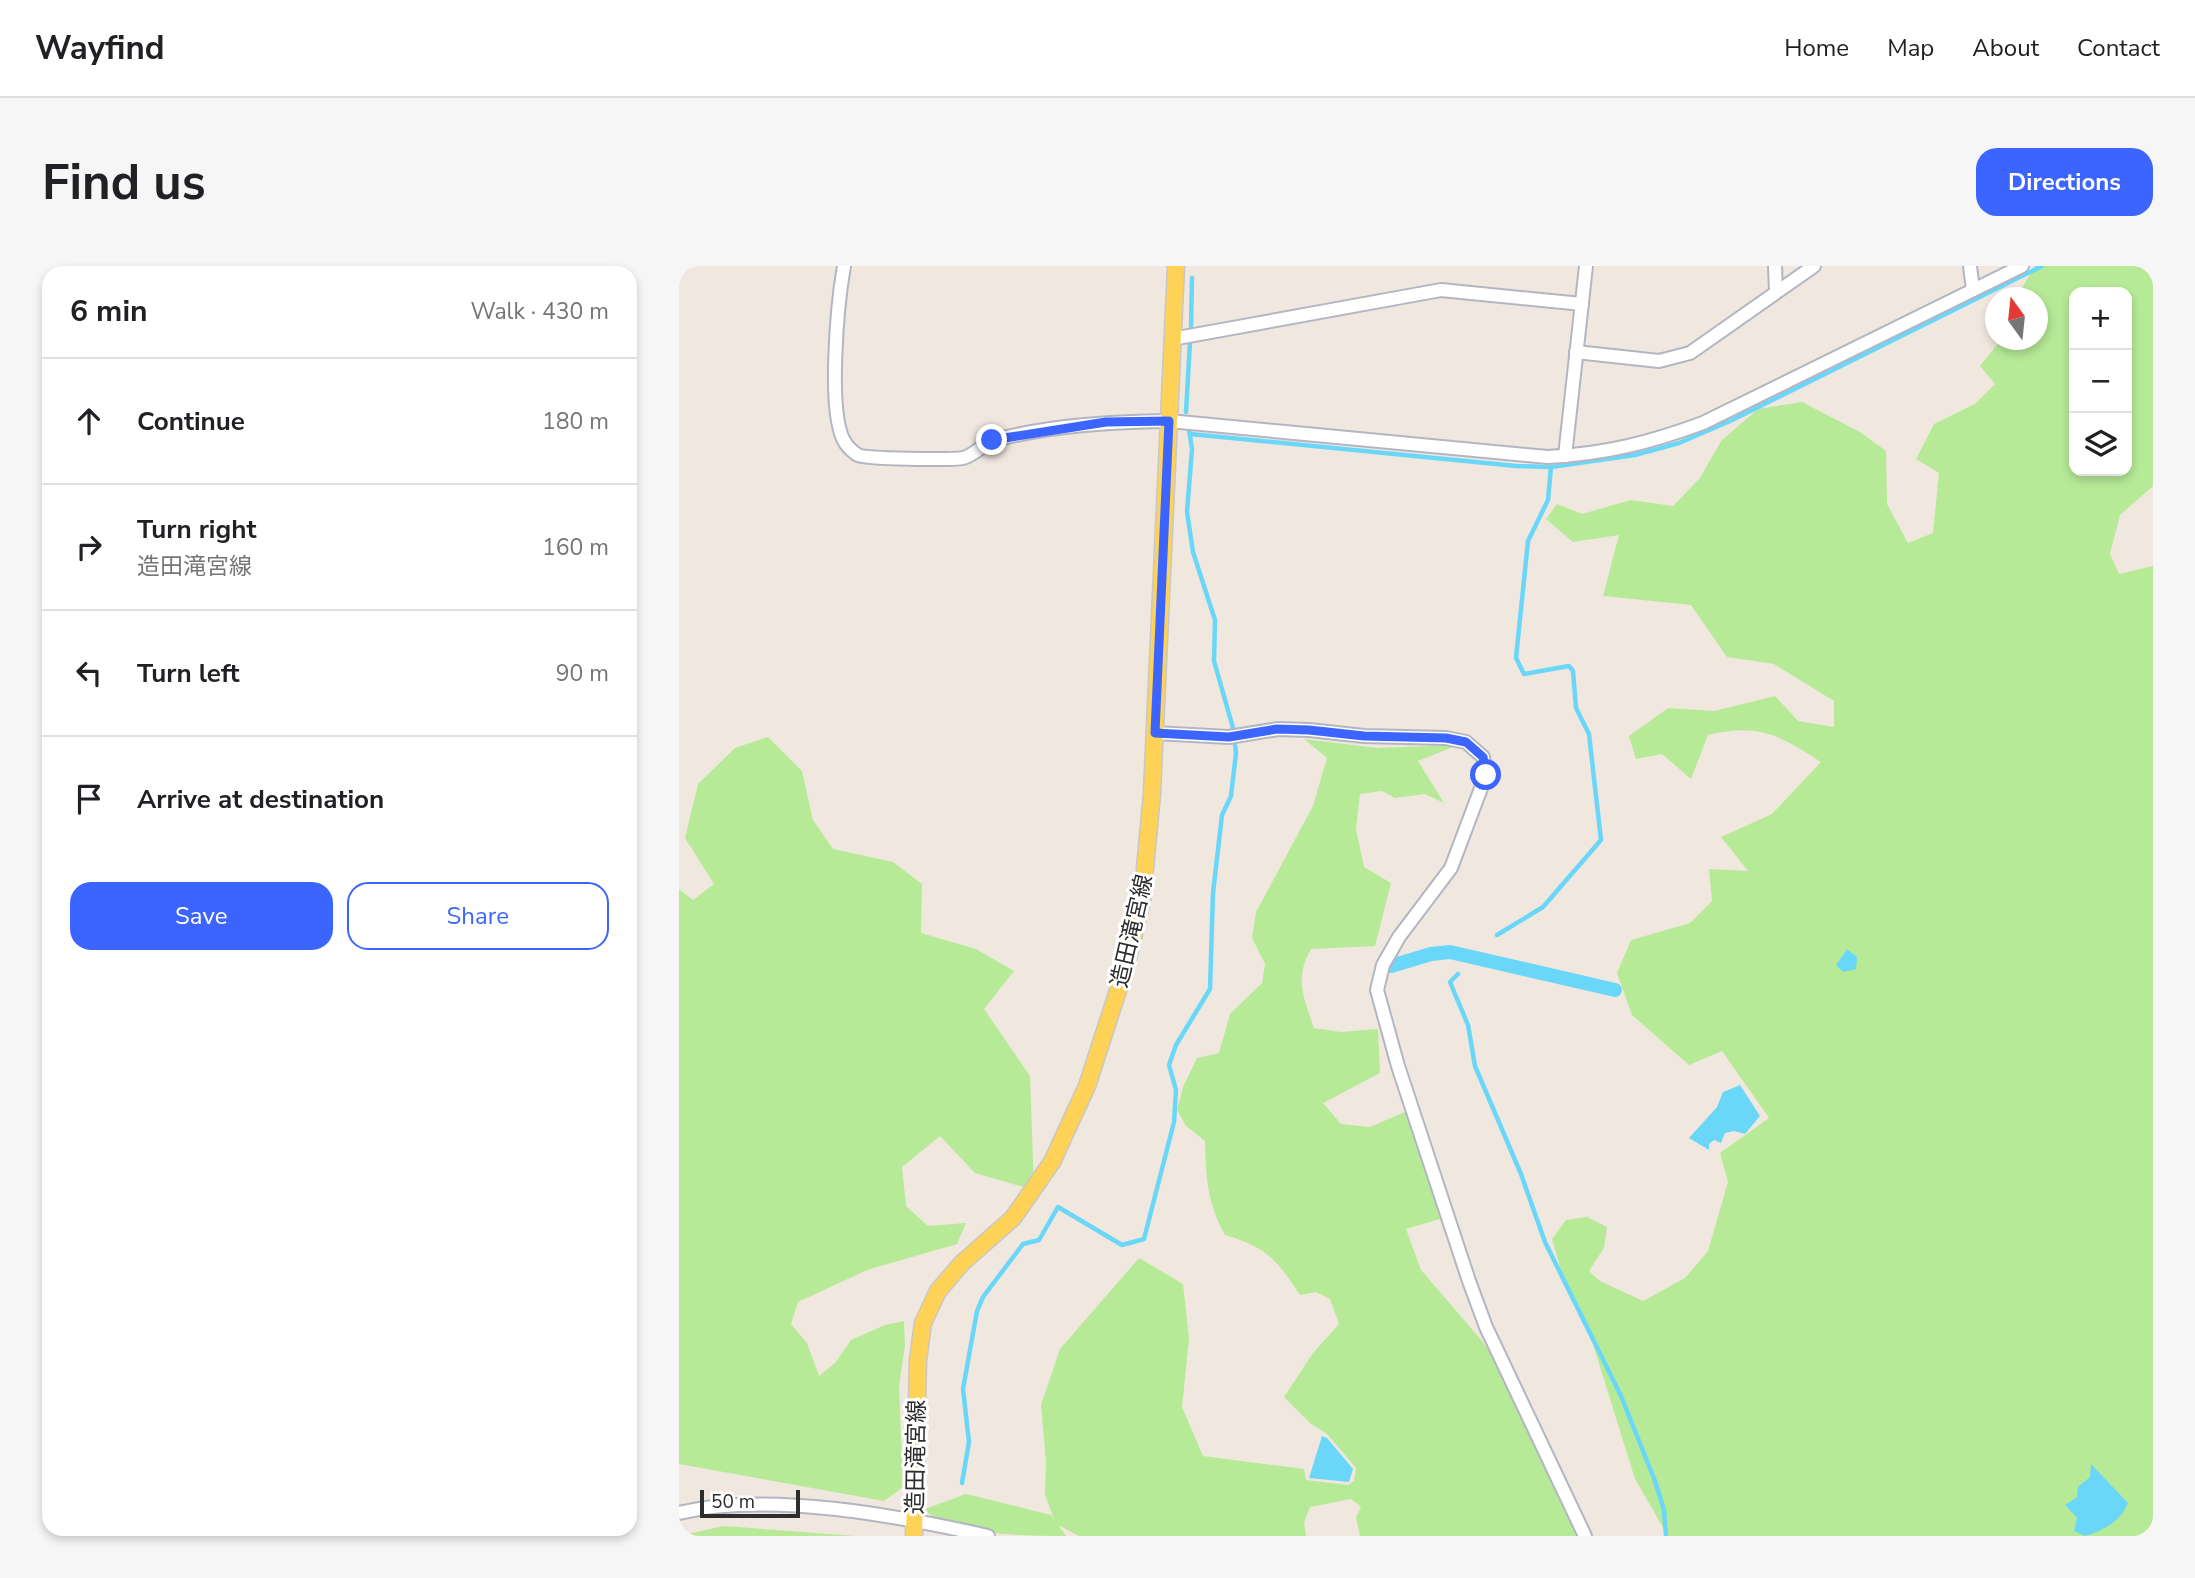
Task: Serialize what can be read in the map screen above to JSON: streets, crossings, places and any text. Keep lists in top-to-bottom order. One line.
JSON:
{"streets":{"main road":["造田滝宮線"]},"scale_bar":"50 m","north":"top","page":{"header":"Wayfind","nav":["Home","Map","About","Contact"],"buttons":["Directions",["Save","Share"]],"title":"Find us","heading":["6 min","Walk · 430 m"],"map_buttons":["+","−"],"list":[["Continue","180 m"],["Turn right","造田滝宮線","160 m"],["Turn left","90 m"],"Arrive at destination"],"scale":"50 m"}}
